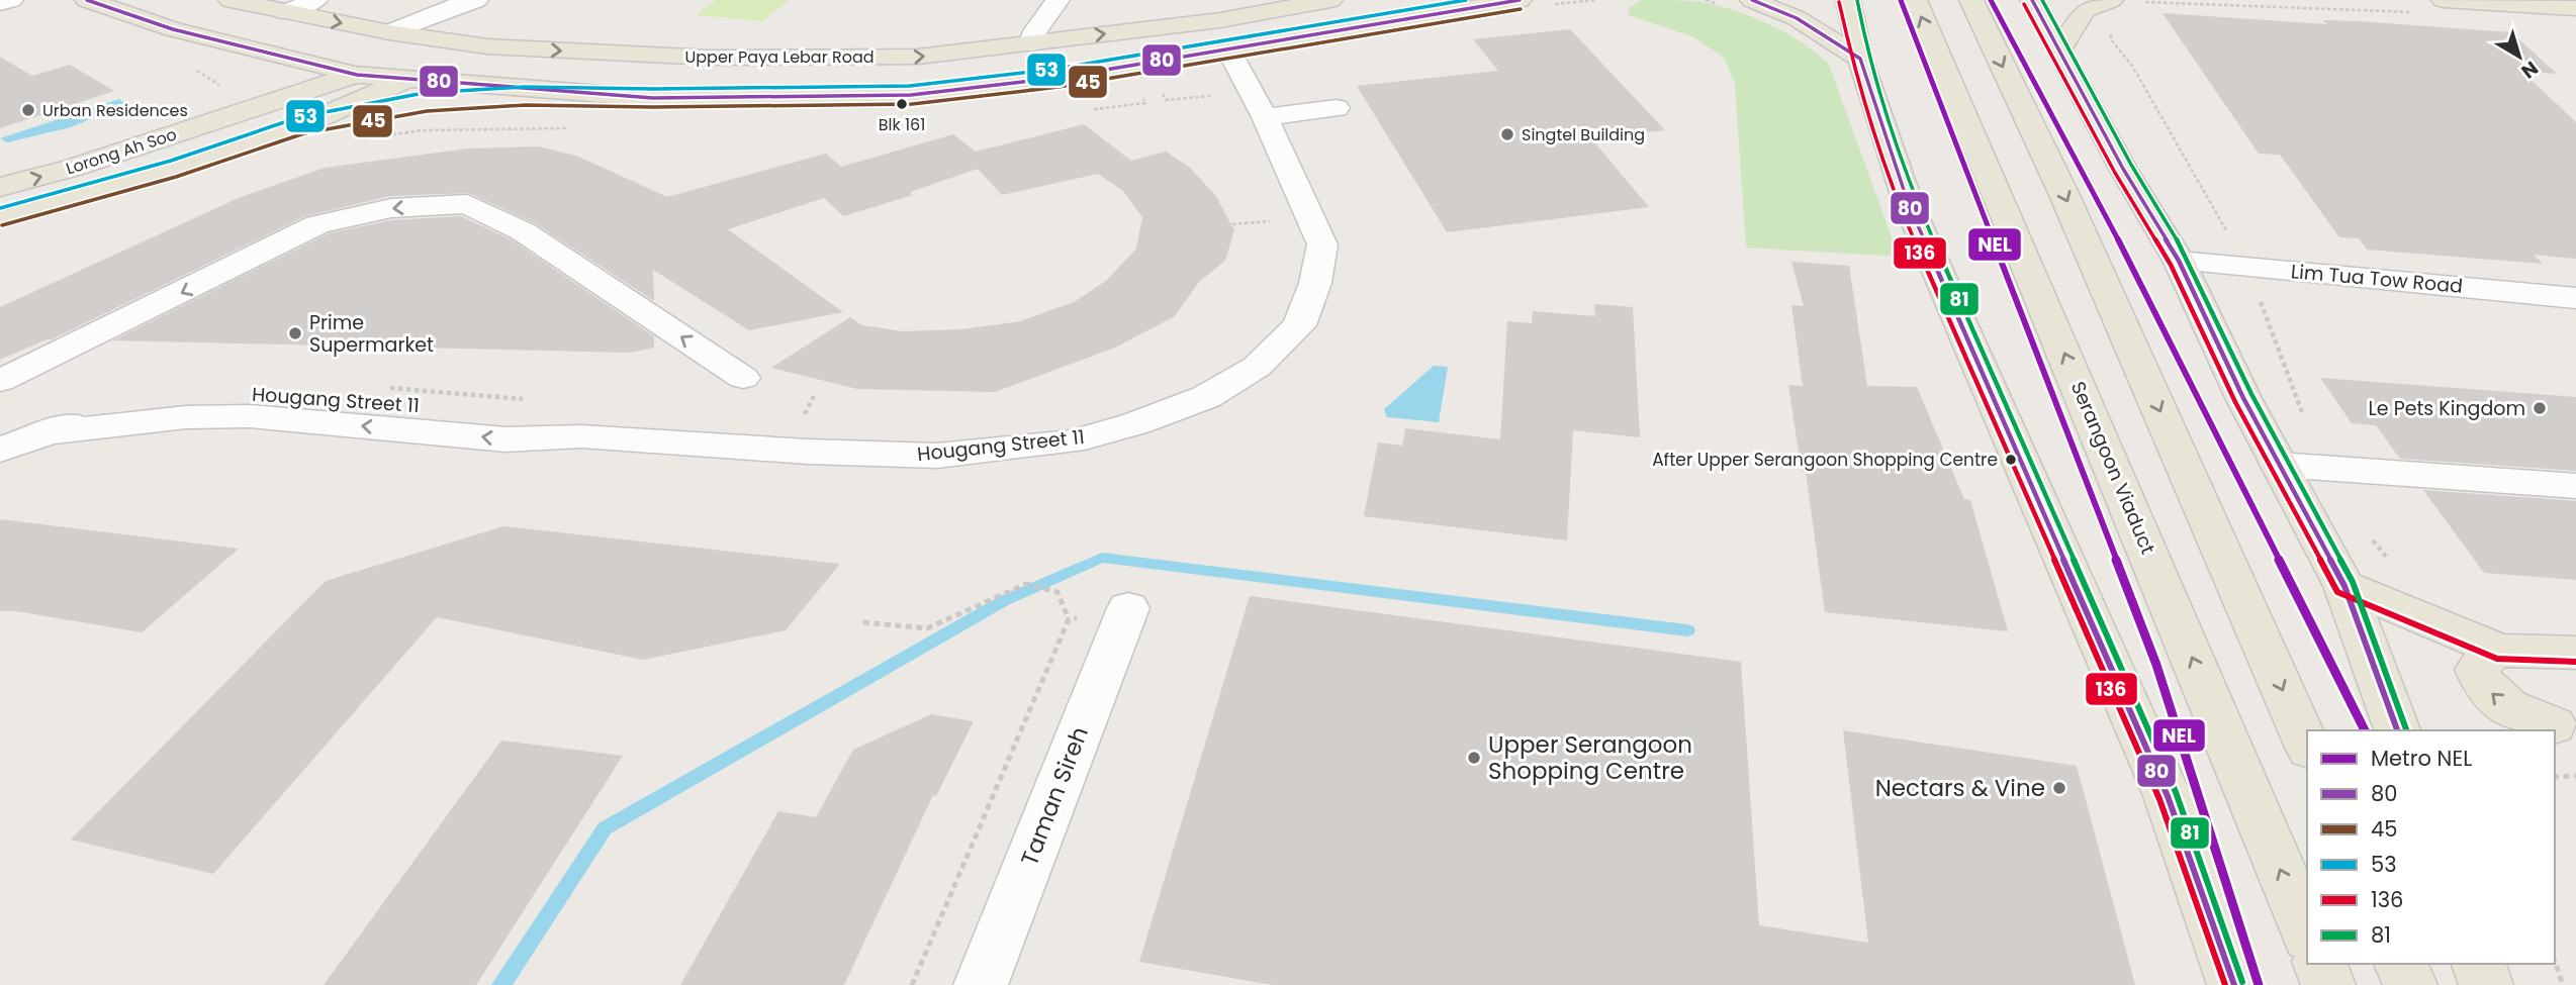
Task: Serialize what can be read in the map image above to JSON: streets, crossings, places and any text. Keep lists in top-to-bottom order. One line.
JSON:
{"streets":{"main road":["Upper Paya Lebar Road","Lorong Ah Soo","Serangoon Viaduct"],"street":["Lim Tua Tow Road","Hougang Street 11","Taman Sireh"]},"crossings":[["Upper Paya Lebar Road","Lorong Ah Soo"]],"places":["Blk 161","Urban Residences","Singtel Building","Prime Supermarket","Le Pets Kingdom","After Upper Serangoon Shopping Centre","Upper Serangoon Shopping Centre","Nectars & Vine"],"lines":["metro line NEL","transit line 80","transit line 53","transit line 81","transit line 136","transit line 45"],"legend":["Metro NEL","80","45","53","136","81"],"north":"bottom right"}
